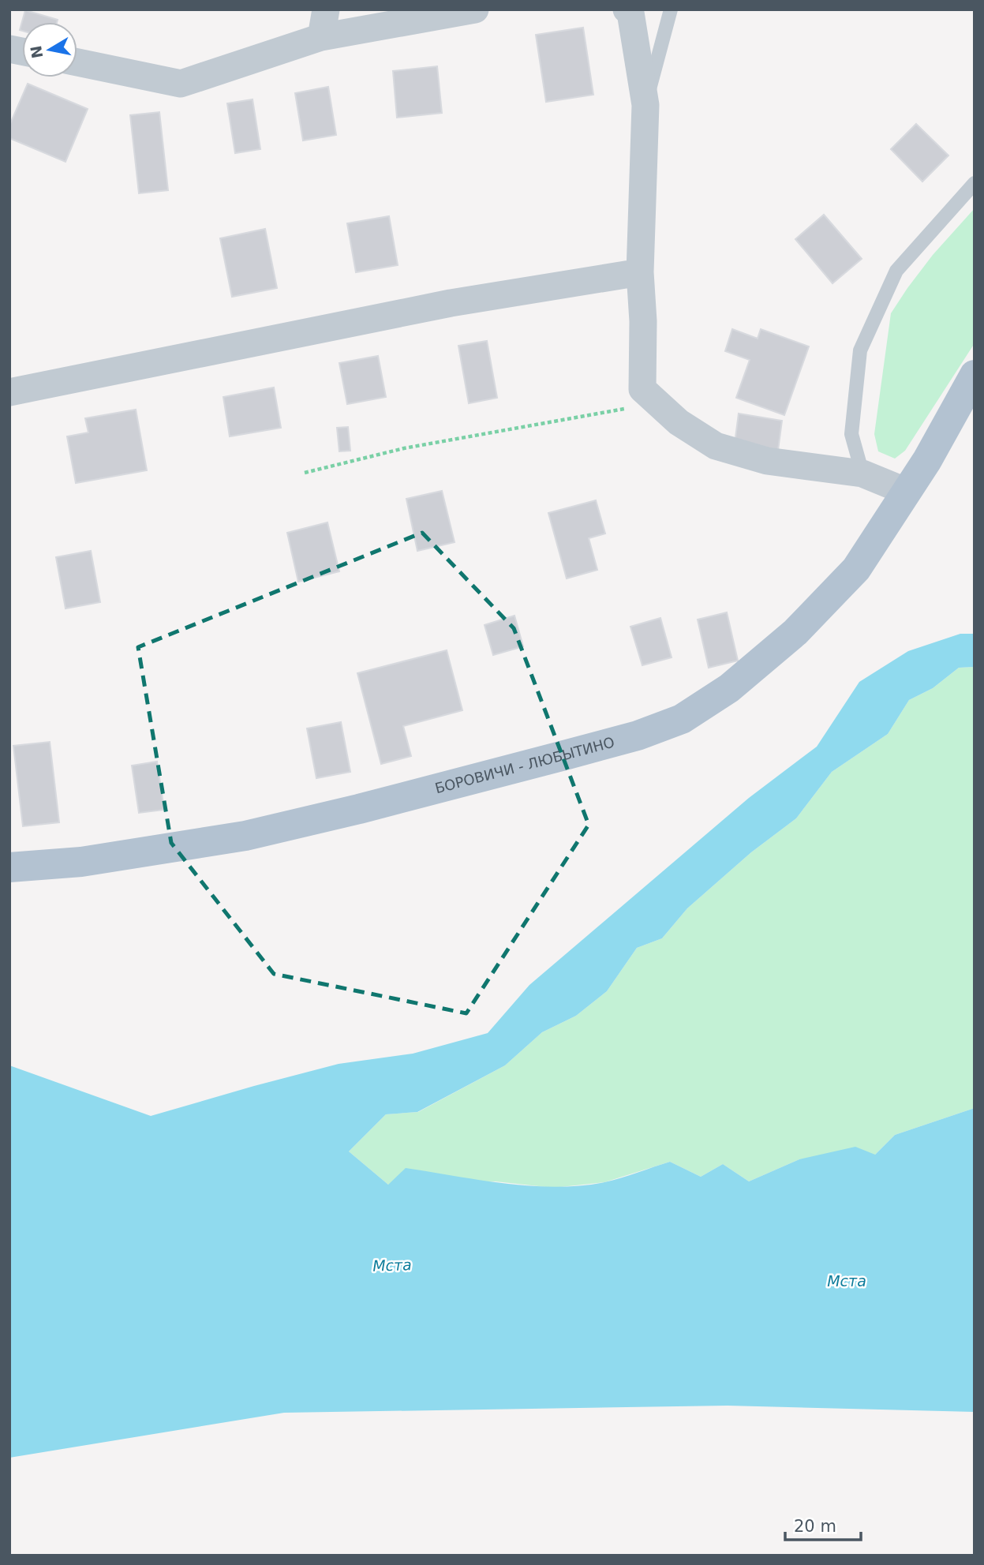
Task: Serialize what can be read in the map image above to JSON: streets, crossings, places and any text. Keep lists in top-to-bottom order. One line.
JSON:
{"streets":{"main road":["БОРОВИЧИ - ЛЮБЫТИНО"]},"water":["Мста"],"scale_bar":"20 m","north":"left"}
